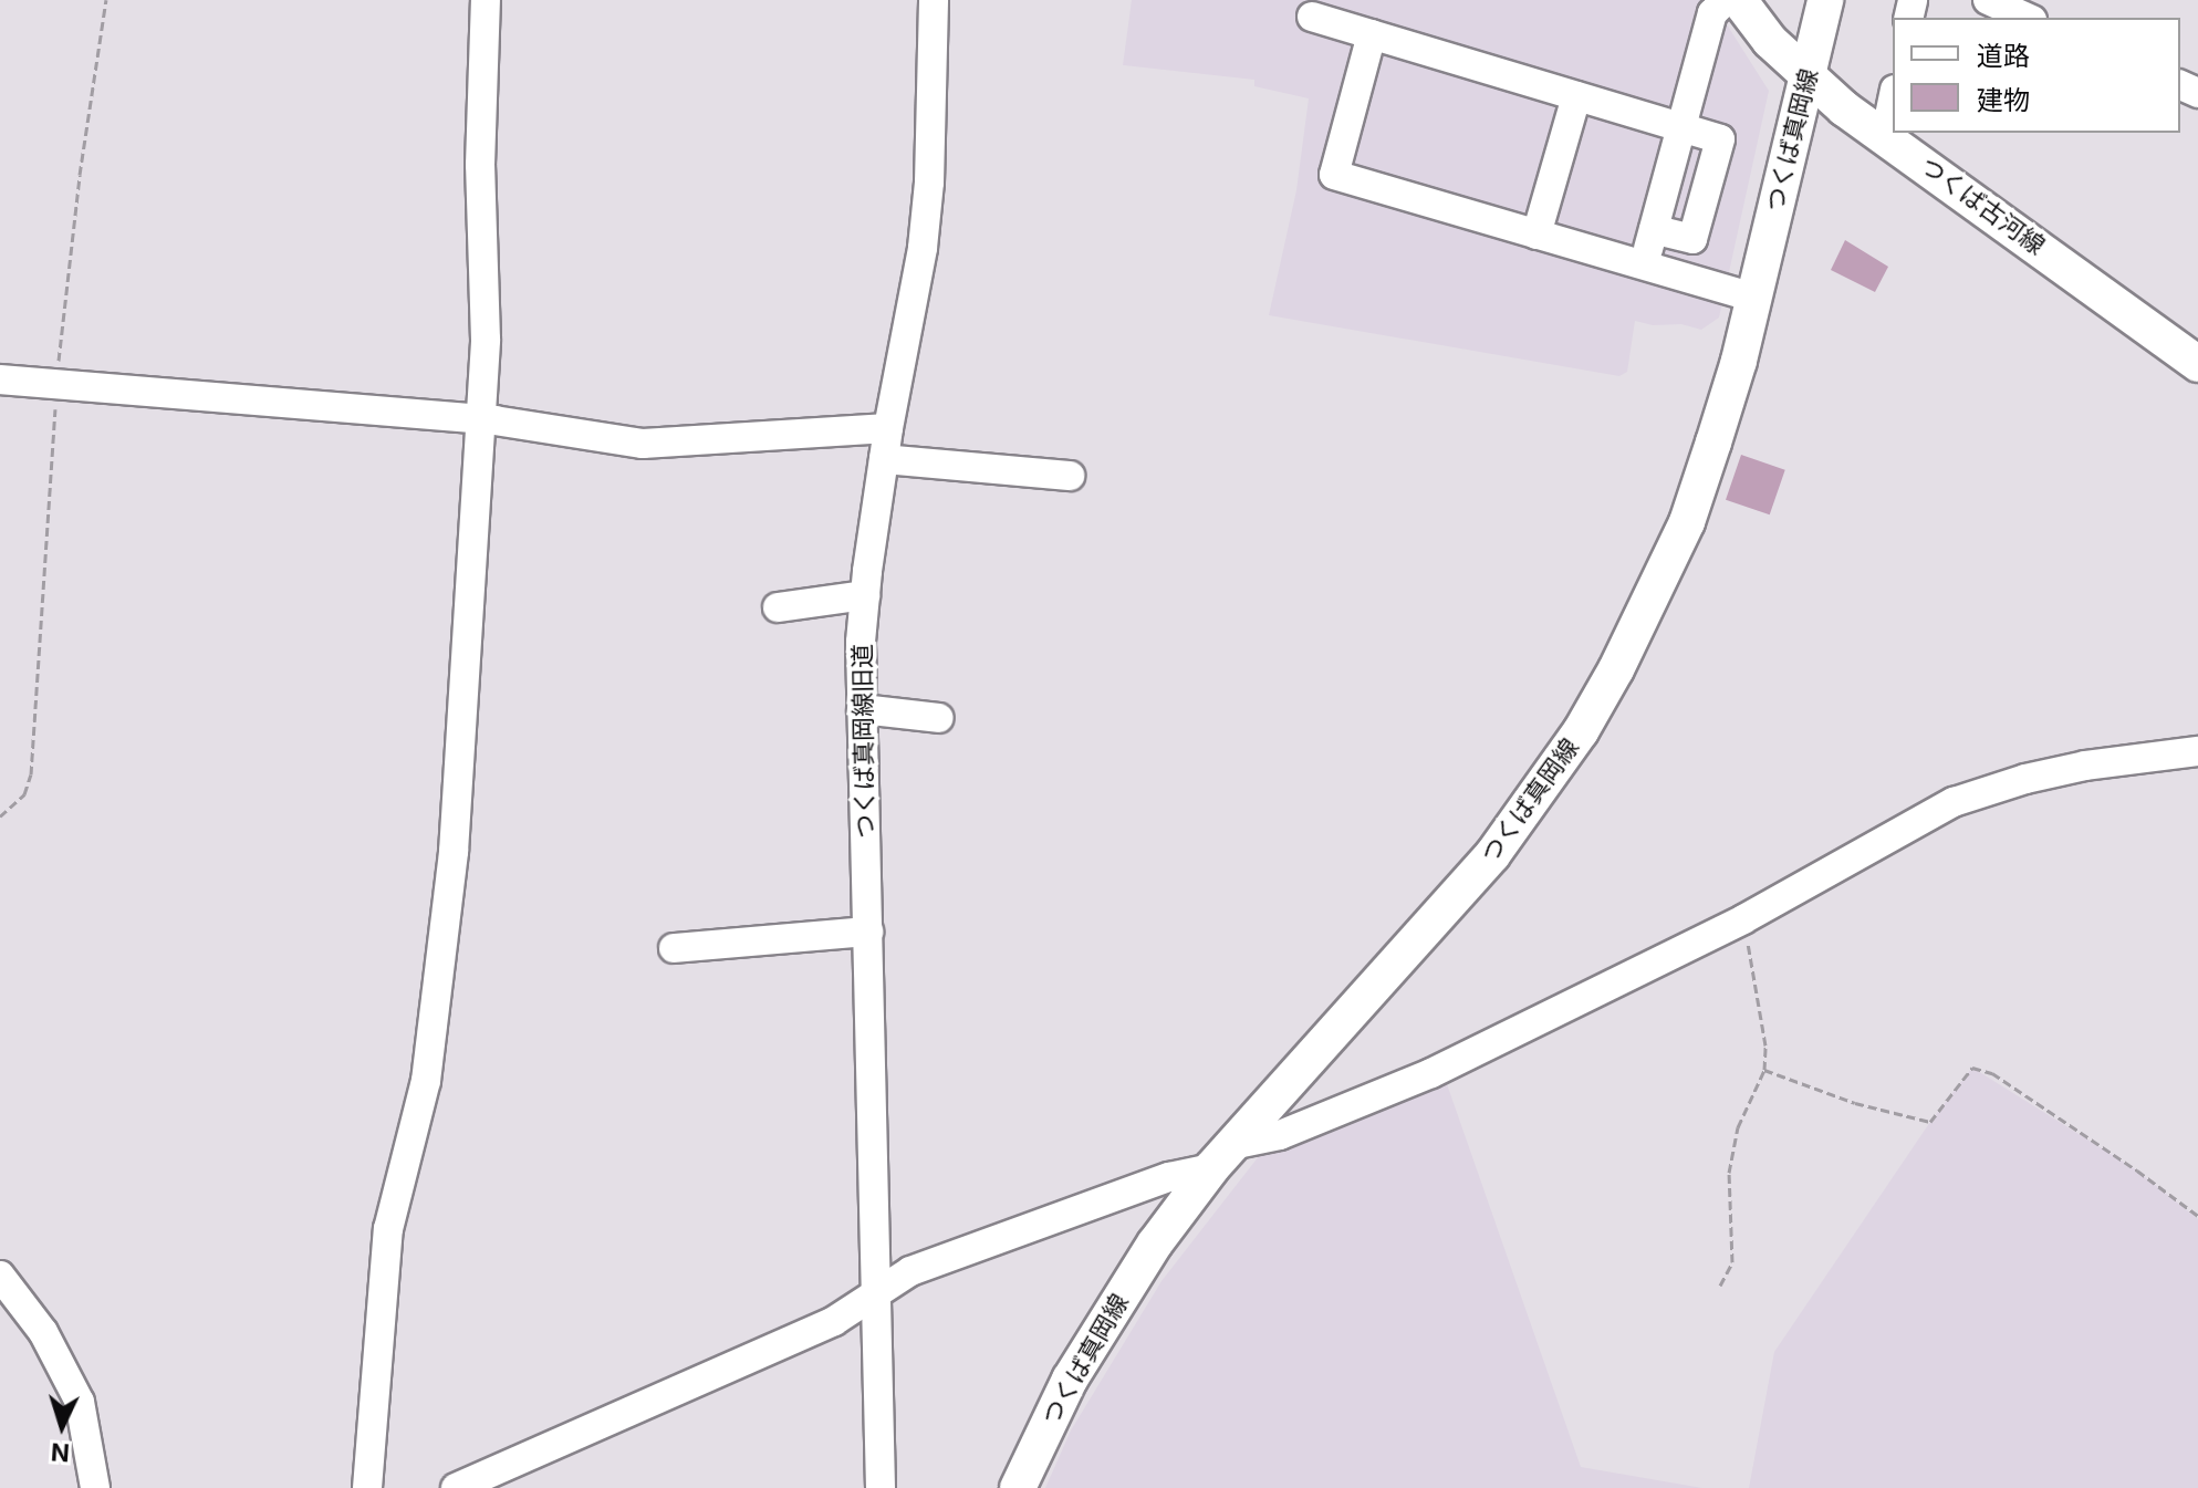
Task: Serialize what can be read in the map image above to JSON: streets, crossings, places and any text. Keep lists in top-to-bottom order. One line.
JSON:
{"streets":{"main road":["つくば真岡線","つくば古河線"],"street":["つくば真岡線旧道"]},"crossings":[["つくば真岡線","つくば古河線"]],"legend":["道路","建物"],"north":"bottom"}
